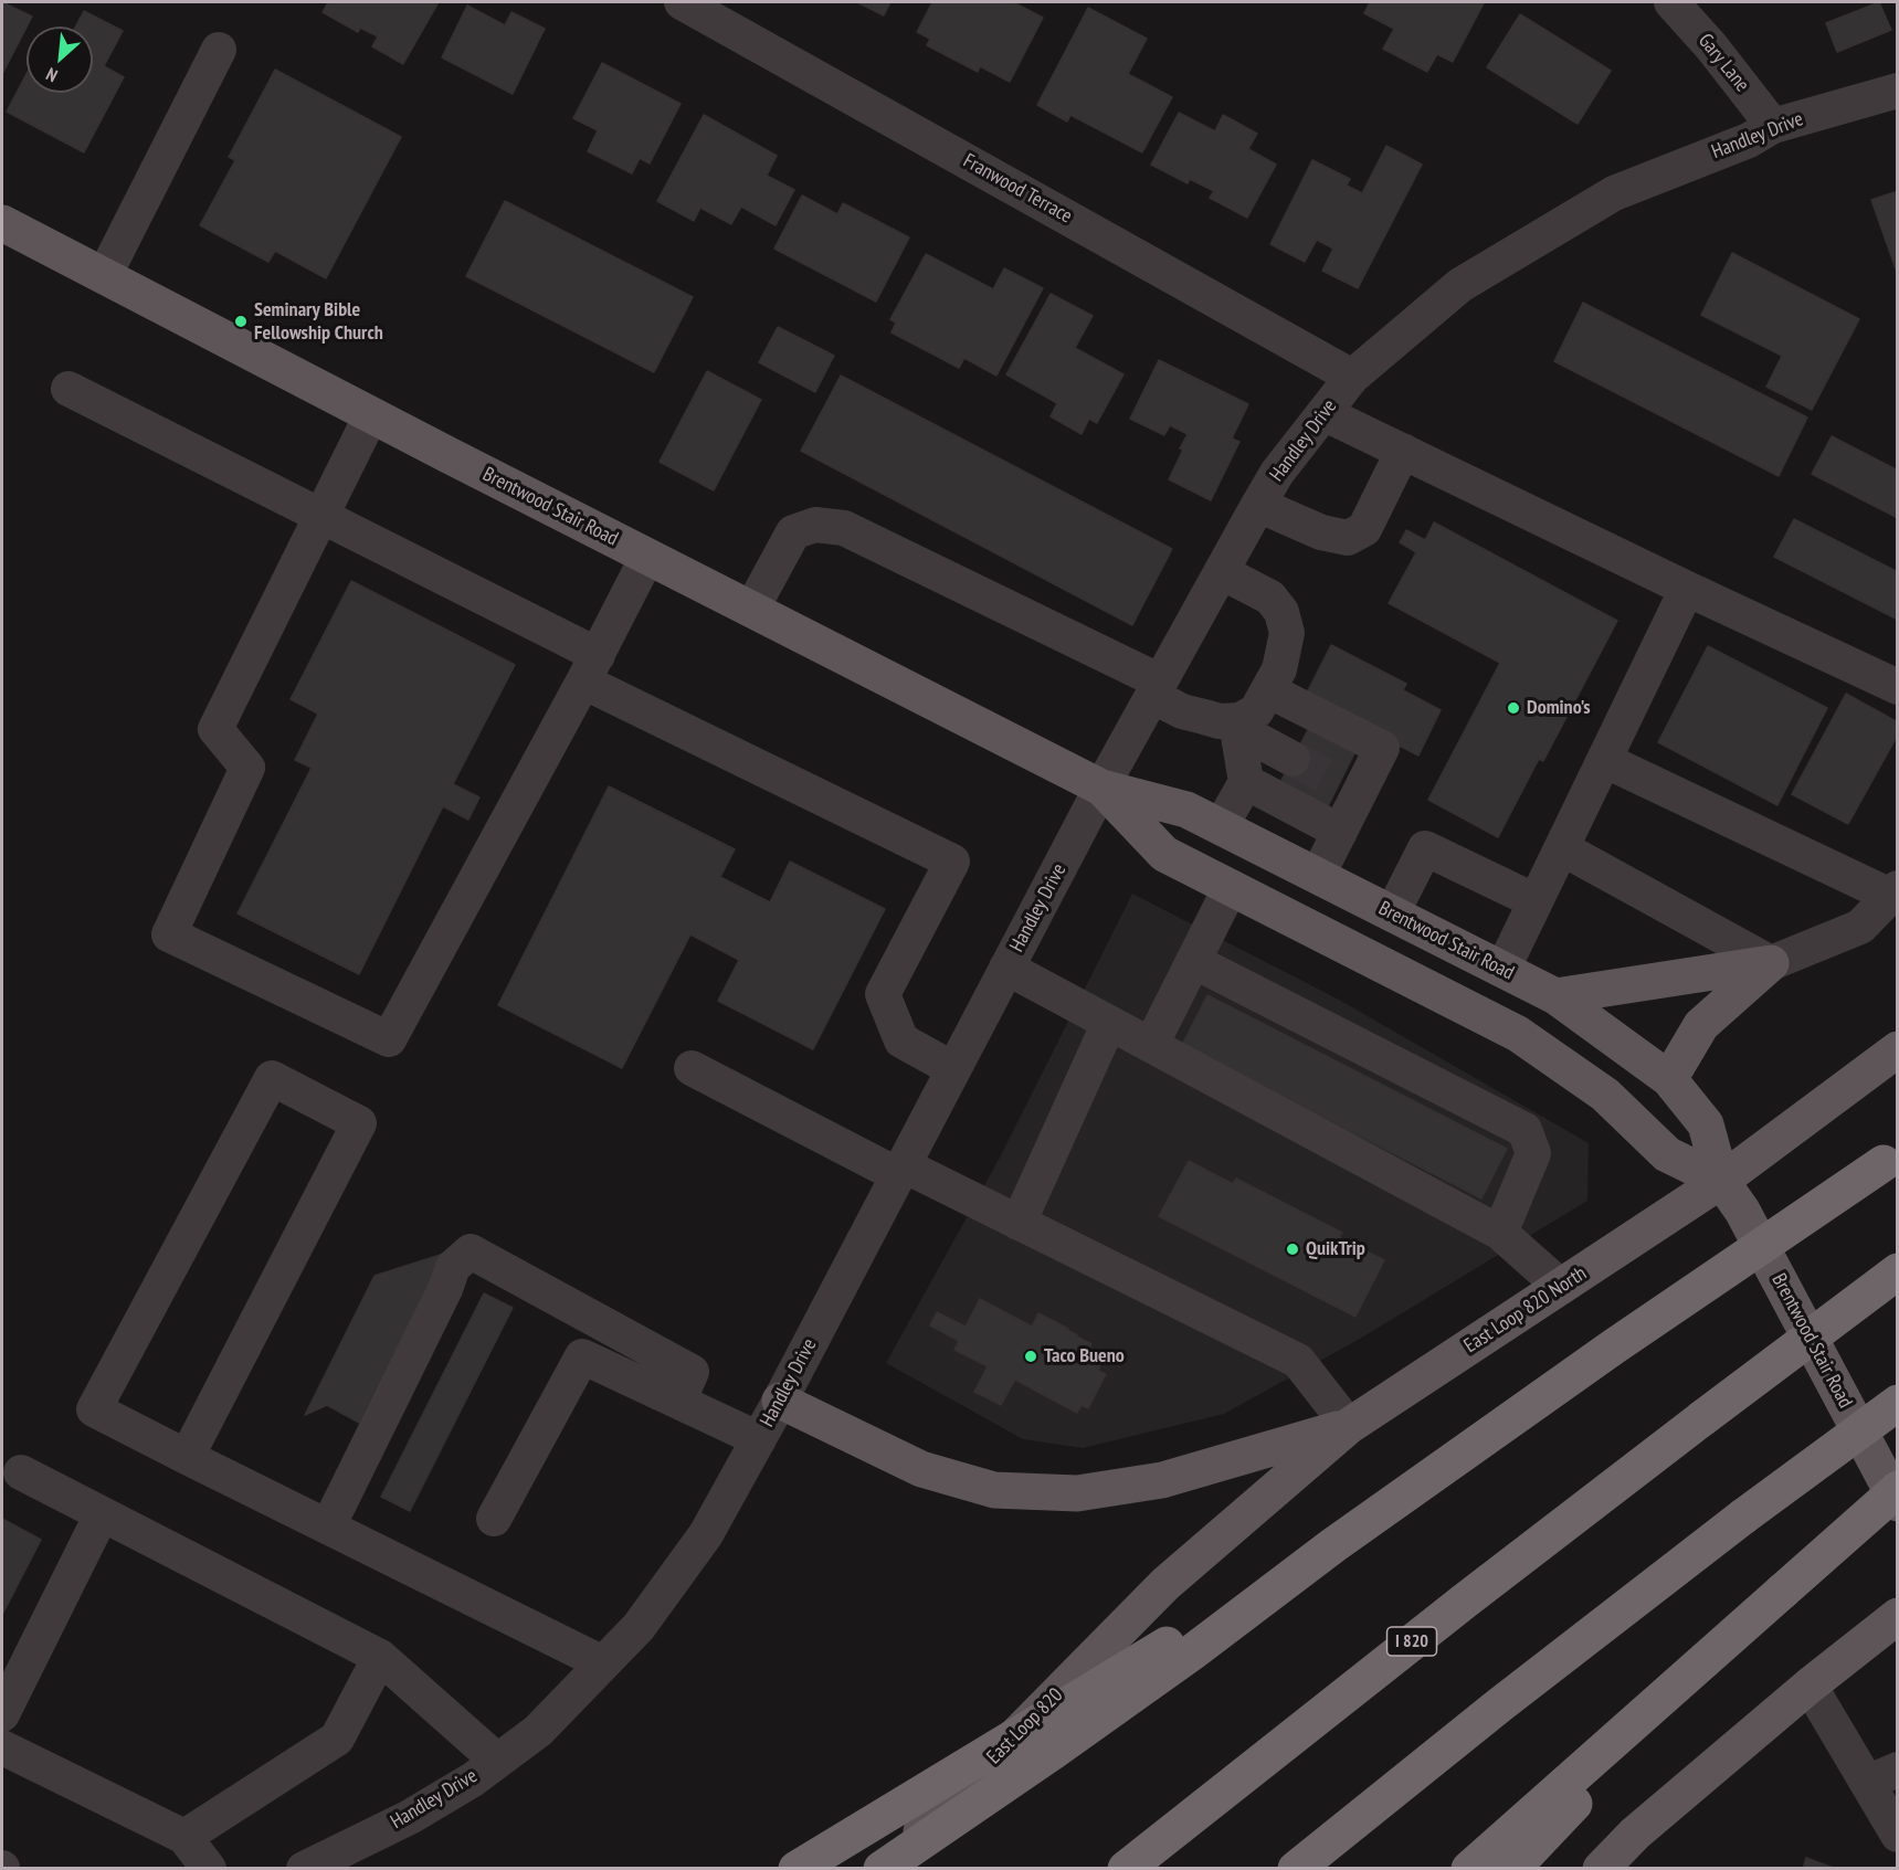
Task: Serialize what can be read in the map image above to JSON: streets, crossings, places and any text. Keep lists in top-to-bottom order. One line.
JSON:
{"streets":{"highway":["I 820"],"main road":["Brentwood Stair Road","East Loop 820 North","East Loop 820"],"street":["Gary Lane","Handley Drive","Franwood Terrace"]},"crossings":[["Gary Lane","Handley Drive"],["Handley Drive","Franwood Terrace"],["Handley Drive","Brentwood Stair Road"],["Brentwood Stair Road","East Loop 820 North"],["East Loop 820 North","East Loop 820"]],"places":["Seminary Bible Fellowship Church","Domino's","QuikTrip","Taco Bueno"],"north":"bottom left"}
